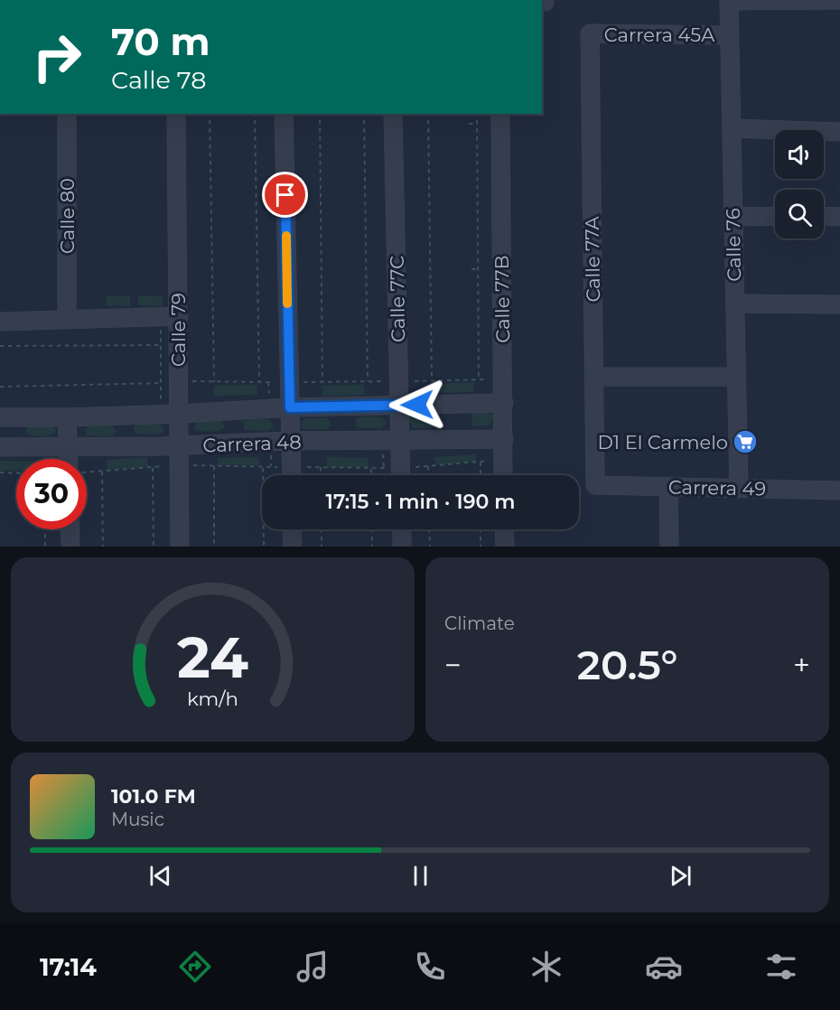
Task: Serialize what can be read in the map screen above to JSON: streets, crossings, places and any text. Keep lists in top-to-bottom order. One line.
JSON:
{"streets":{"street":["Carrera 45A","Calle 80","Calle 76","Calle 77A","Calle 77C","Calle 77B","Calle 79","Carrera 48","Carrera 49"]},"crossings":[["Carrera 45A","Calle 76"],["Carrera 45A","Calle 77A"],["Calle 76","Carrera 49"],["Calle 77A","Carrera 49"],["Calle 77C","Carrera 48"],["Calle 77B","Carrera 48"],["Calle 79","Carrera 48"]],"places":{"supermarket":["D1 El Carmelo"]},"page":{"turn":["70 m","Calle 78"],"limit":"30","trip":"17:15 · 1 min · 190 m","tile":"Climate","heat":["−","20.5°","+"],"song":["101.0 FM","Music"],"tabs":"17:14","gauge":["24","km/h"]}}
